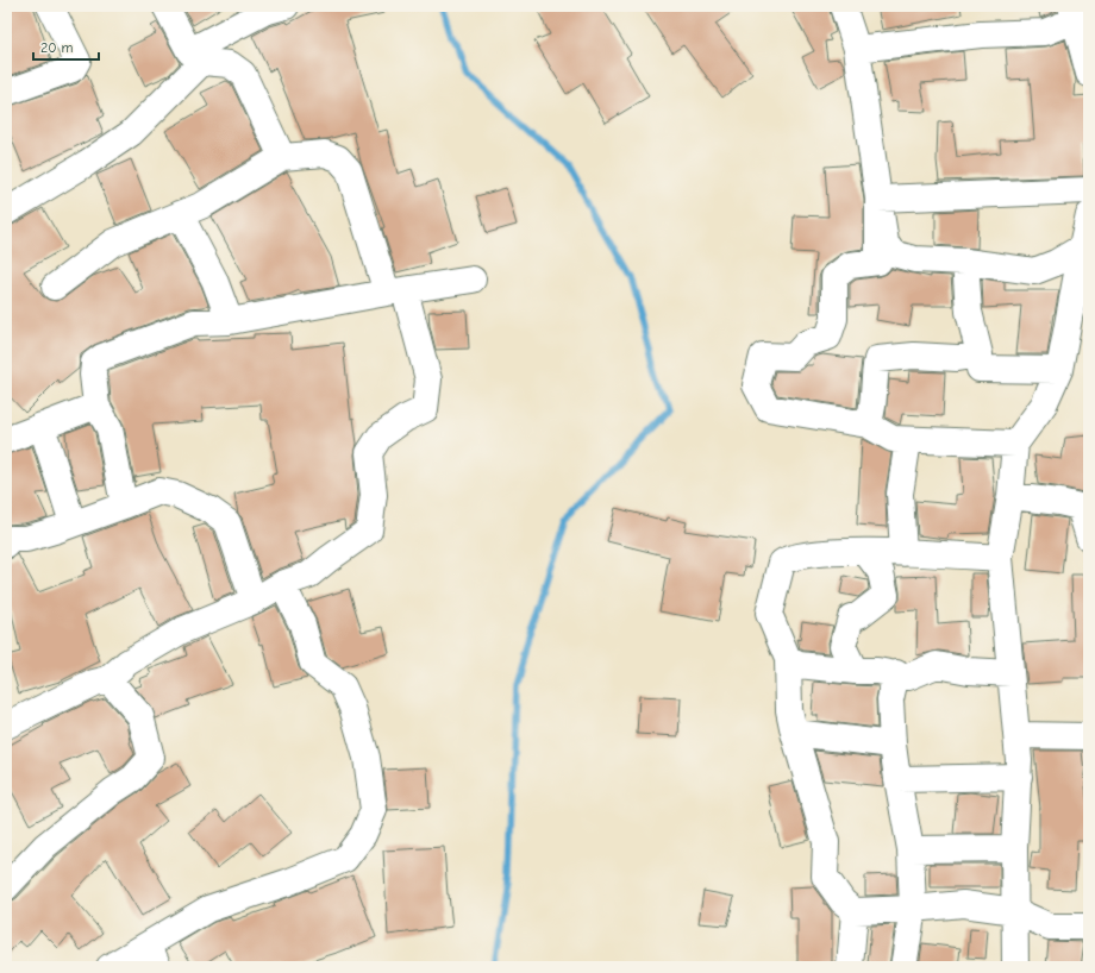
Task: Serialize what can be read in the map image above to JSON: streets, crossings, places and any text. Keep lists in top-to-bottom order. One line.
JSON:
{"scale_bar":"20 m"}
